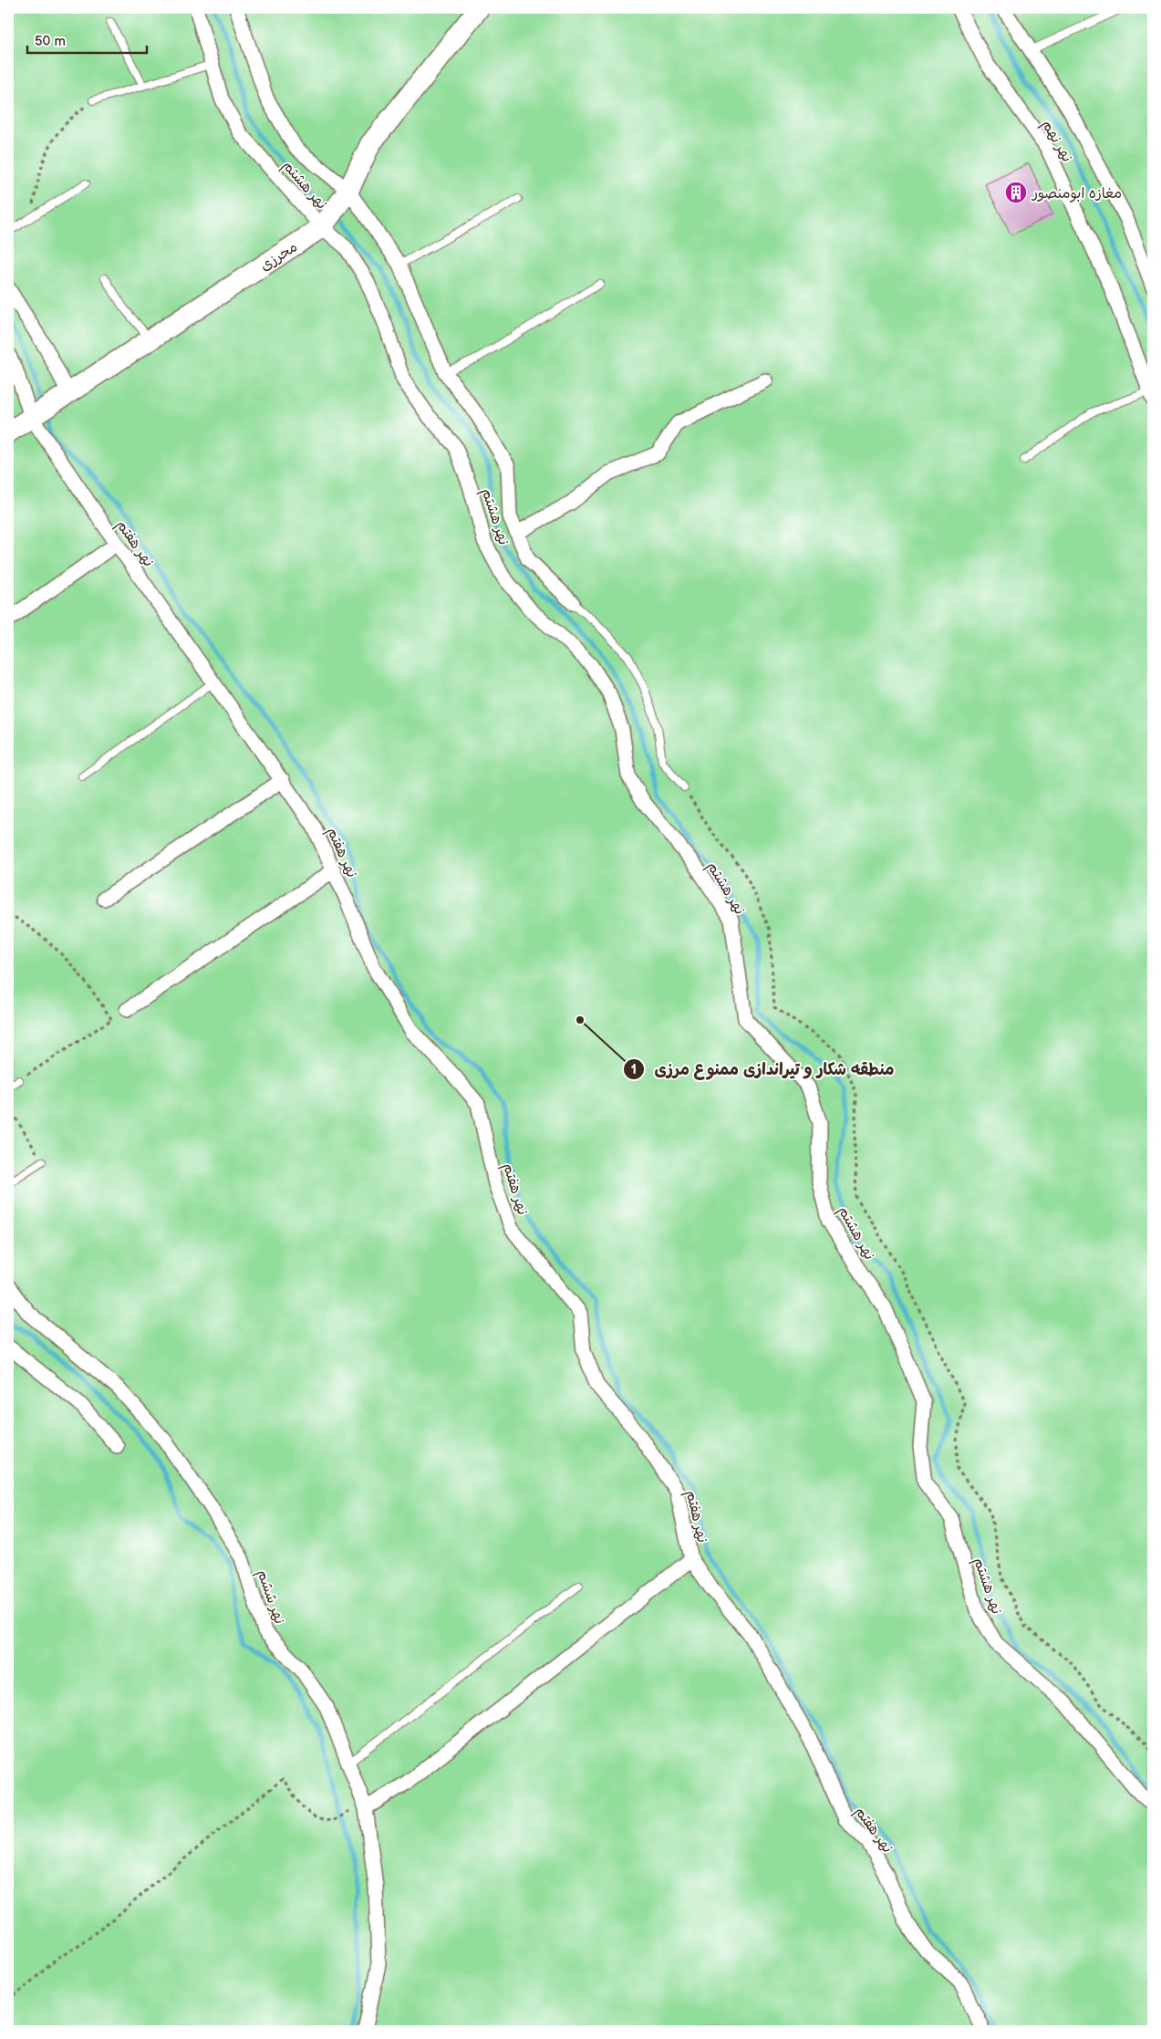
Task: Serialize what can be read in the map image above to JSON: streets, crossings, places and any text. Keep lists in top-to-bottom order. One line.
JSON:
{"streets":{"street":["نهر نهم","نهر هشتم","محرزی","نهر هفتم","نهر ششم"]},"crossings":[["نهر هشتم","محرزی"],["محرزی","نهر هفتم"]],"places":{"building":["مغازه ابومنصور"],"other":["منطقه شکار و تیراندازی ممنوع مرزی"]},"scale_bar":"50 m"}
